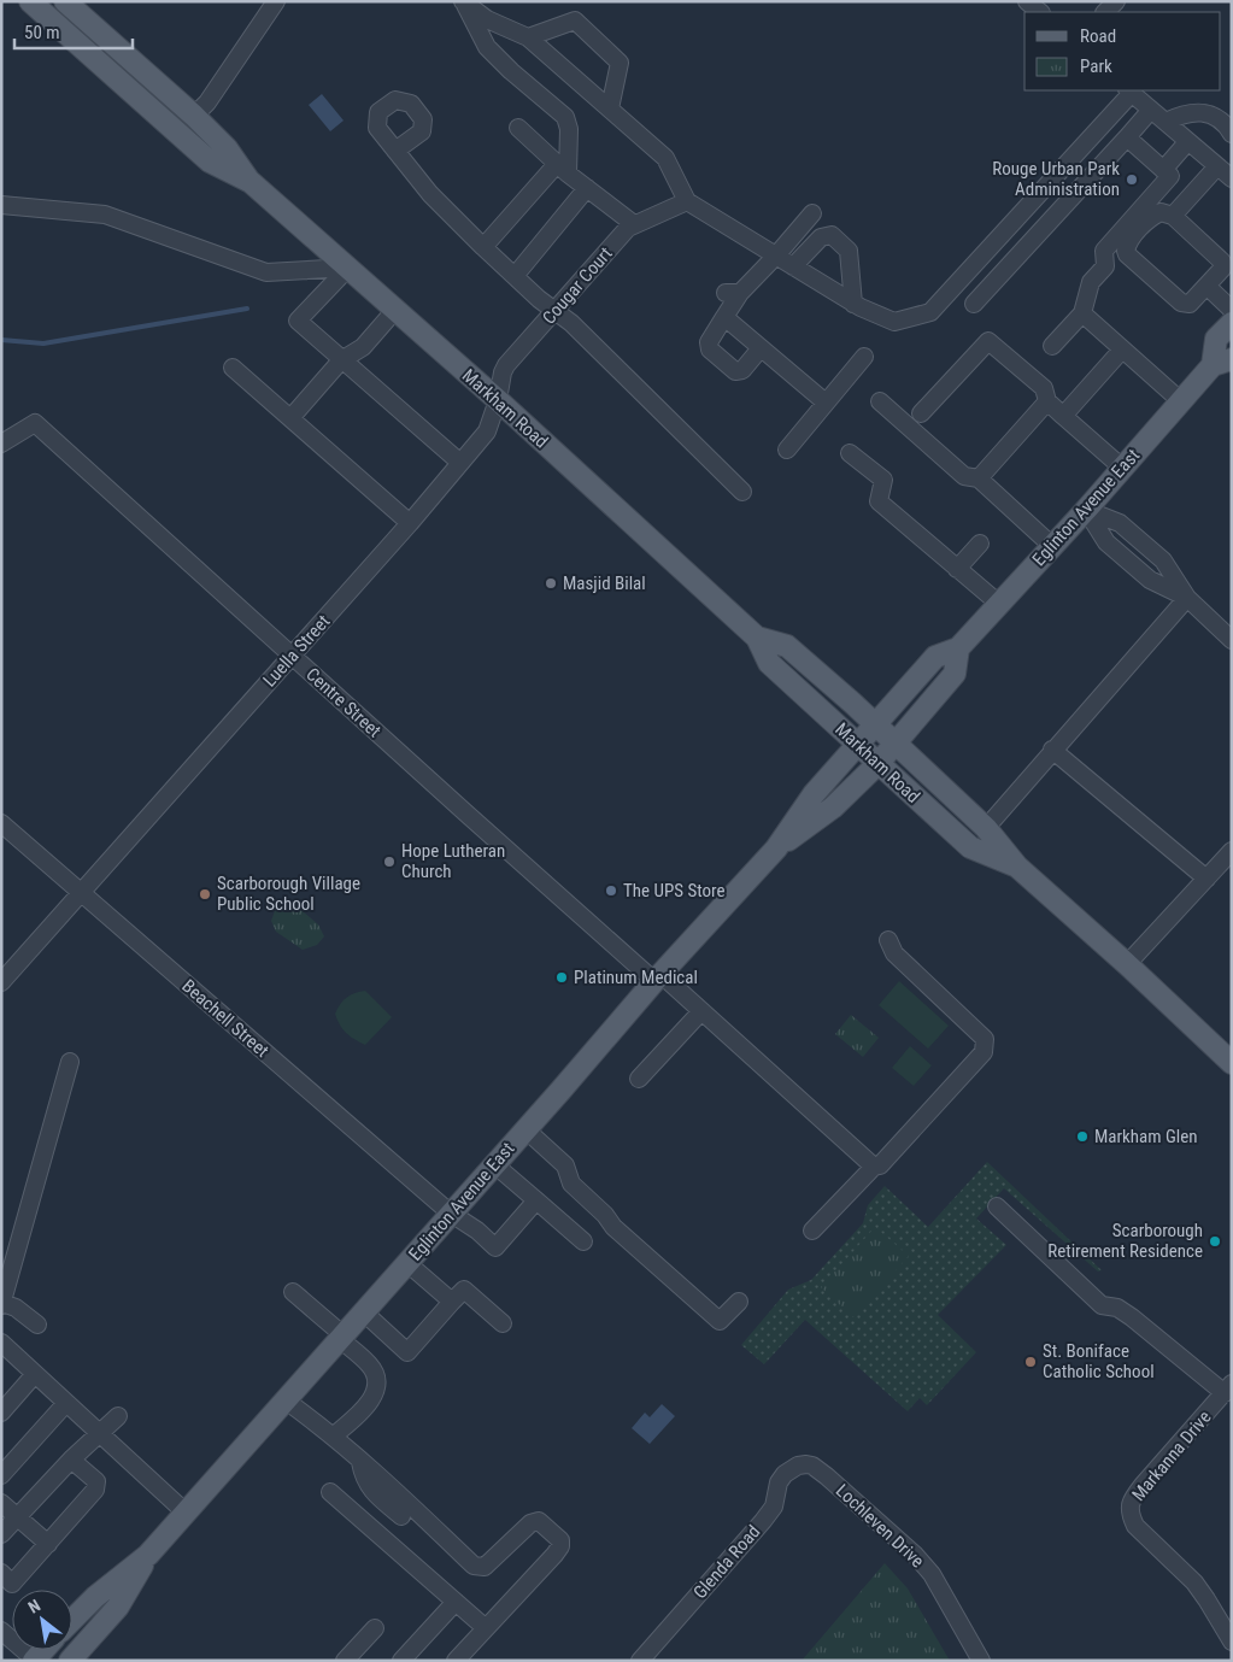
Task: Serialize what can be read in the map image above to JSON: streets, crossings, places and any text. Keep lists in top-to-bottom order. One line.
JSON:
{"streets":{"main road":["Markham Road","Eglinton Avenue East"],"street":["Cougar Court","Luella Street","Centre Street","Beachell Street","Markanna Drive","Lochleven Drive","Glenda Road"]},"crossings":[["Cougar Court","Markham Road"],["Cougar Court","Luella Street"],["Markham Road","Eglinton Avenue East"],["Markham Road","Luella Street"],["Eglinton Avenue East","Centre Street"],["Eglinton Avenue East","Beachell Street"],["Luella Street","Centre Street"],["Luella Street","Beachell Street"],["Lochleven Drive","Glenda Road"]],"places":["Rouge Urban Park Administration","Masjid Bilal","Hope Lutheran Church","The UPS Store","Scarborough Village Public School","Platinum Medical","Markham Glen","Scarborough Retirement Residence","St. Boniface Catholic School"],"legend":["Road","Park"],"scale_bar":"50 m","north":"top left"}
